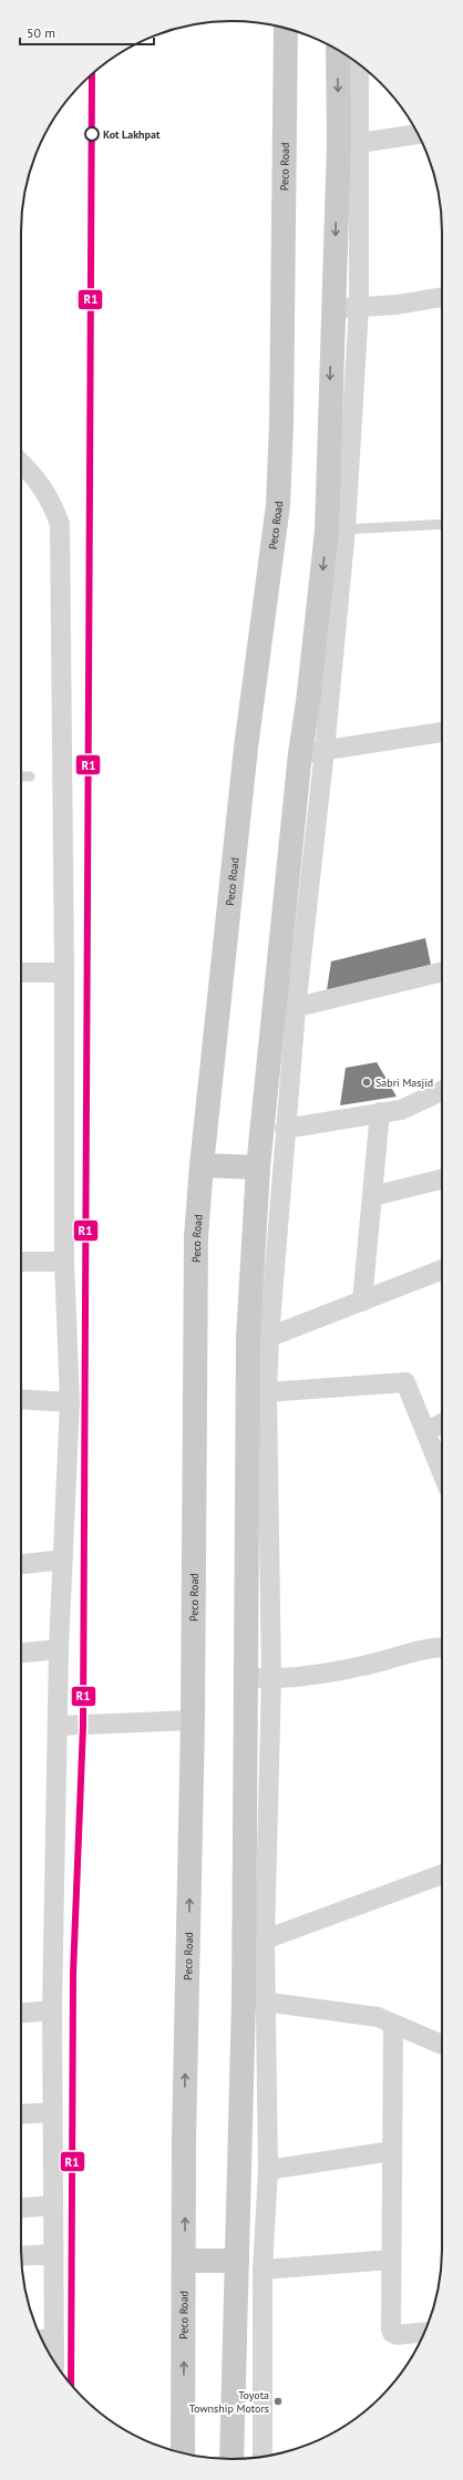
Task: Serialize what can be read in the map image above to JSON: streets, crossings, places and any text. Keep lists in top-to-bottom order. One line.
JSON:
{"streets":{"main road":["Peco Road"]},"places":["Kot Lakhpat","Sabri Masjid","Toyota Township Motors"],"lines":["transit line R1"],"scale_bar":"50 m"}
